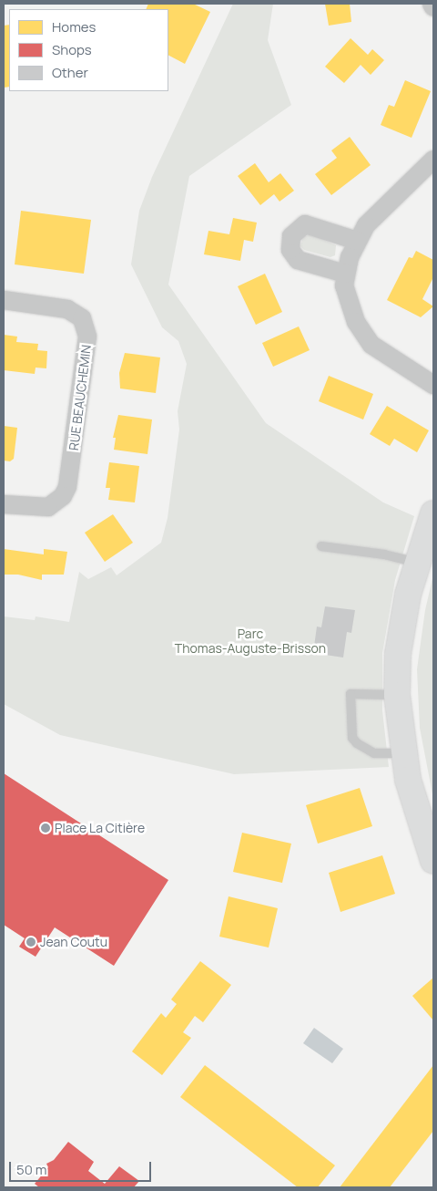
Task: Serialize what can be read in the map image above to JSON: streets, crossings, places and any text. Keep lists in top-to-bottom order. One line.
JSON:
{"streets":{"street":["RUE BEAUCHEMIN"]},"parks":["Parc Thomas-Auguste-Brisson"],"places":["Place La Citière","Jean Coutu"],"legend":["Homes","Shops","Other"],"scale_bar":"50 m"}
